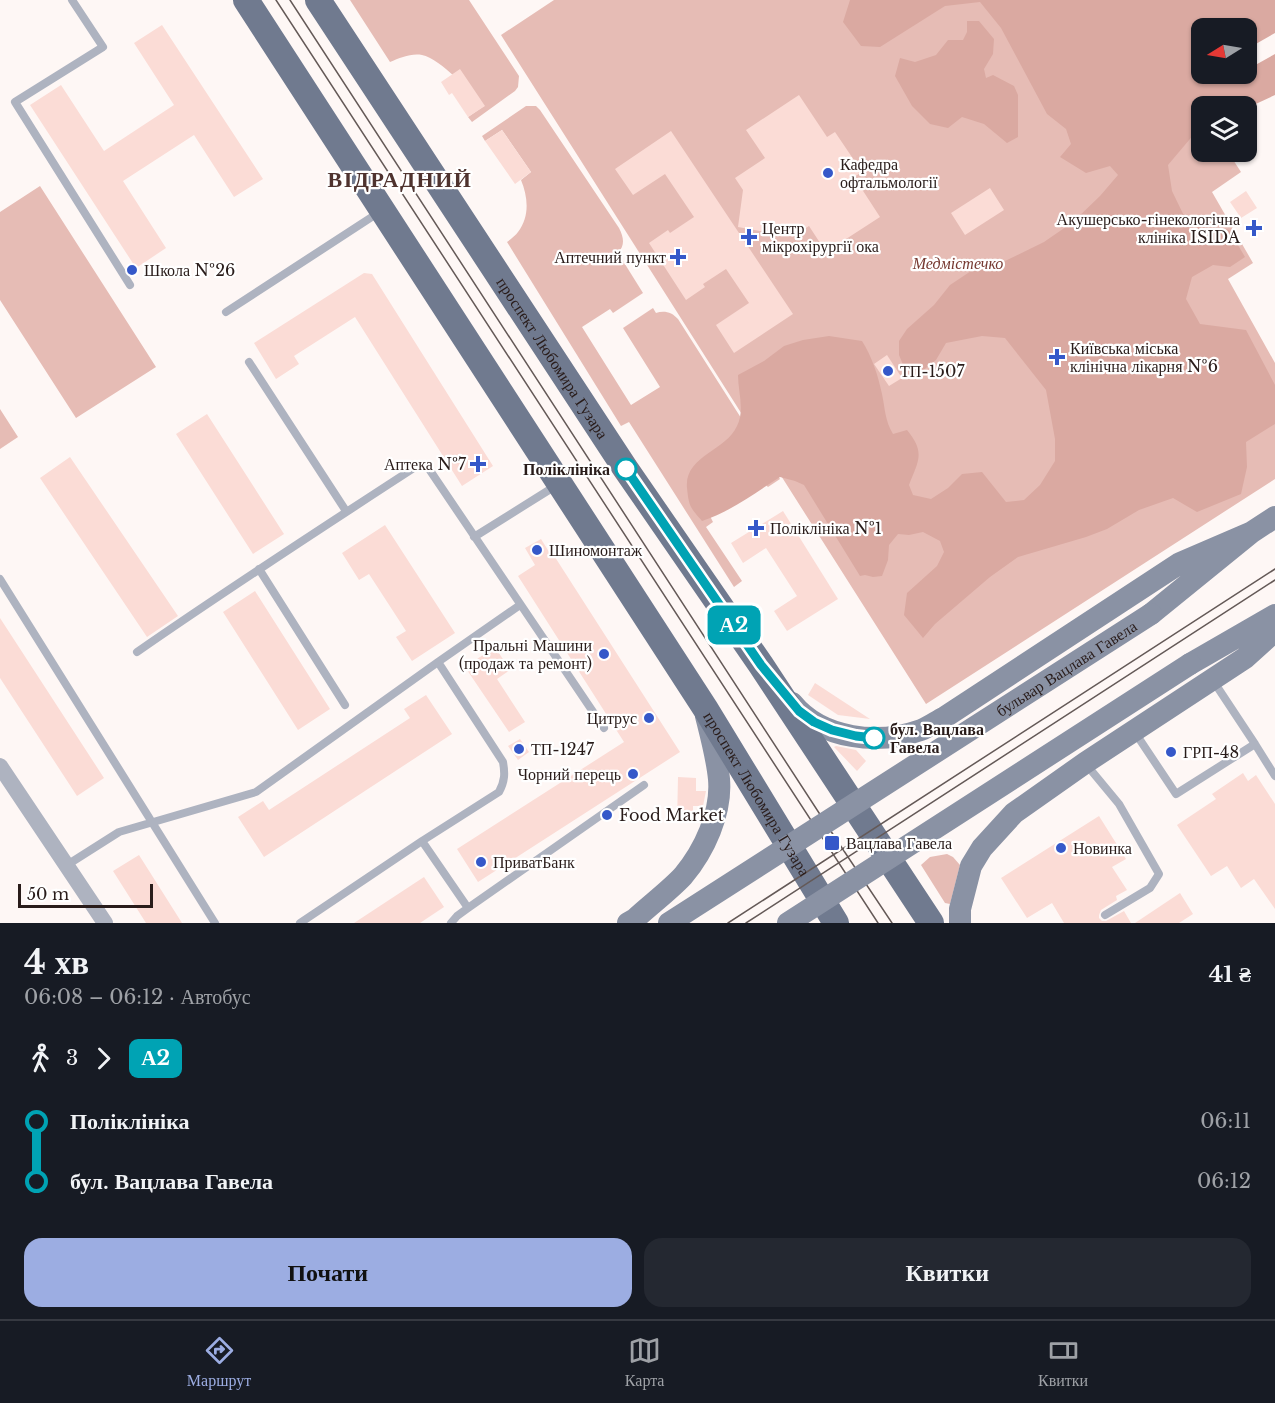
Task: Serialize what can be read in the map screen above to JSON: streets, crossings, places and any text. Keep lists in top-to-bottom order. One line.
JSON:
{"streets":{"main road":["проспект Любомира Гузара","бульвар Вацлава Гавела"]},"districts":["ВІДРАДНИЙ"],"parks":["Медмістечко"],"places":{"other":["Кафедра офтальмології","Школа №26","ТП-1507","Поліклініка","Шиномонтаж","Пральні Машини (продаж та ремонт)","Цитрус","бул. Вацлава Гавела","ТП-1247","ГРП-48","Чорний перець","Food Market","Новинка","ПриватБанк"],"health":["Акушерсько-гінекологічна клініка ISIDA","Центр мікрохірургії ока","Аптечний пункт","Київська міська клінічна лікарня №6","Аптека №7","Поліклініка №1"],"transit":["Вацлава Гавела"]},"lines":["bus line А2"],"scale_bar":"50 m","north":"left","page":{"on_map":"А2","scale":"50 m","heading":["4 хв","06:08 – 06:12 · Автобус","41 ₴"],"legs":["3","А2"],"list":[{"name":"Поліклініка","value":"06:11"},{"name":"бул. Вацлава Гавела","value":"06:12"}],"buttons":["Почати","Квитки"],"tabs":["Маршрут","Карта","Квитки"]}}
